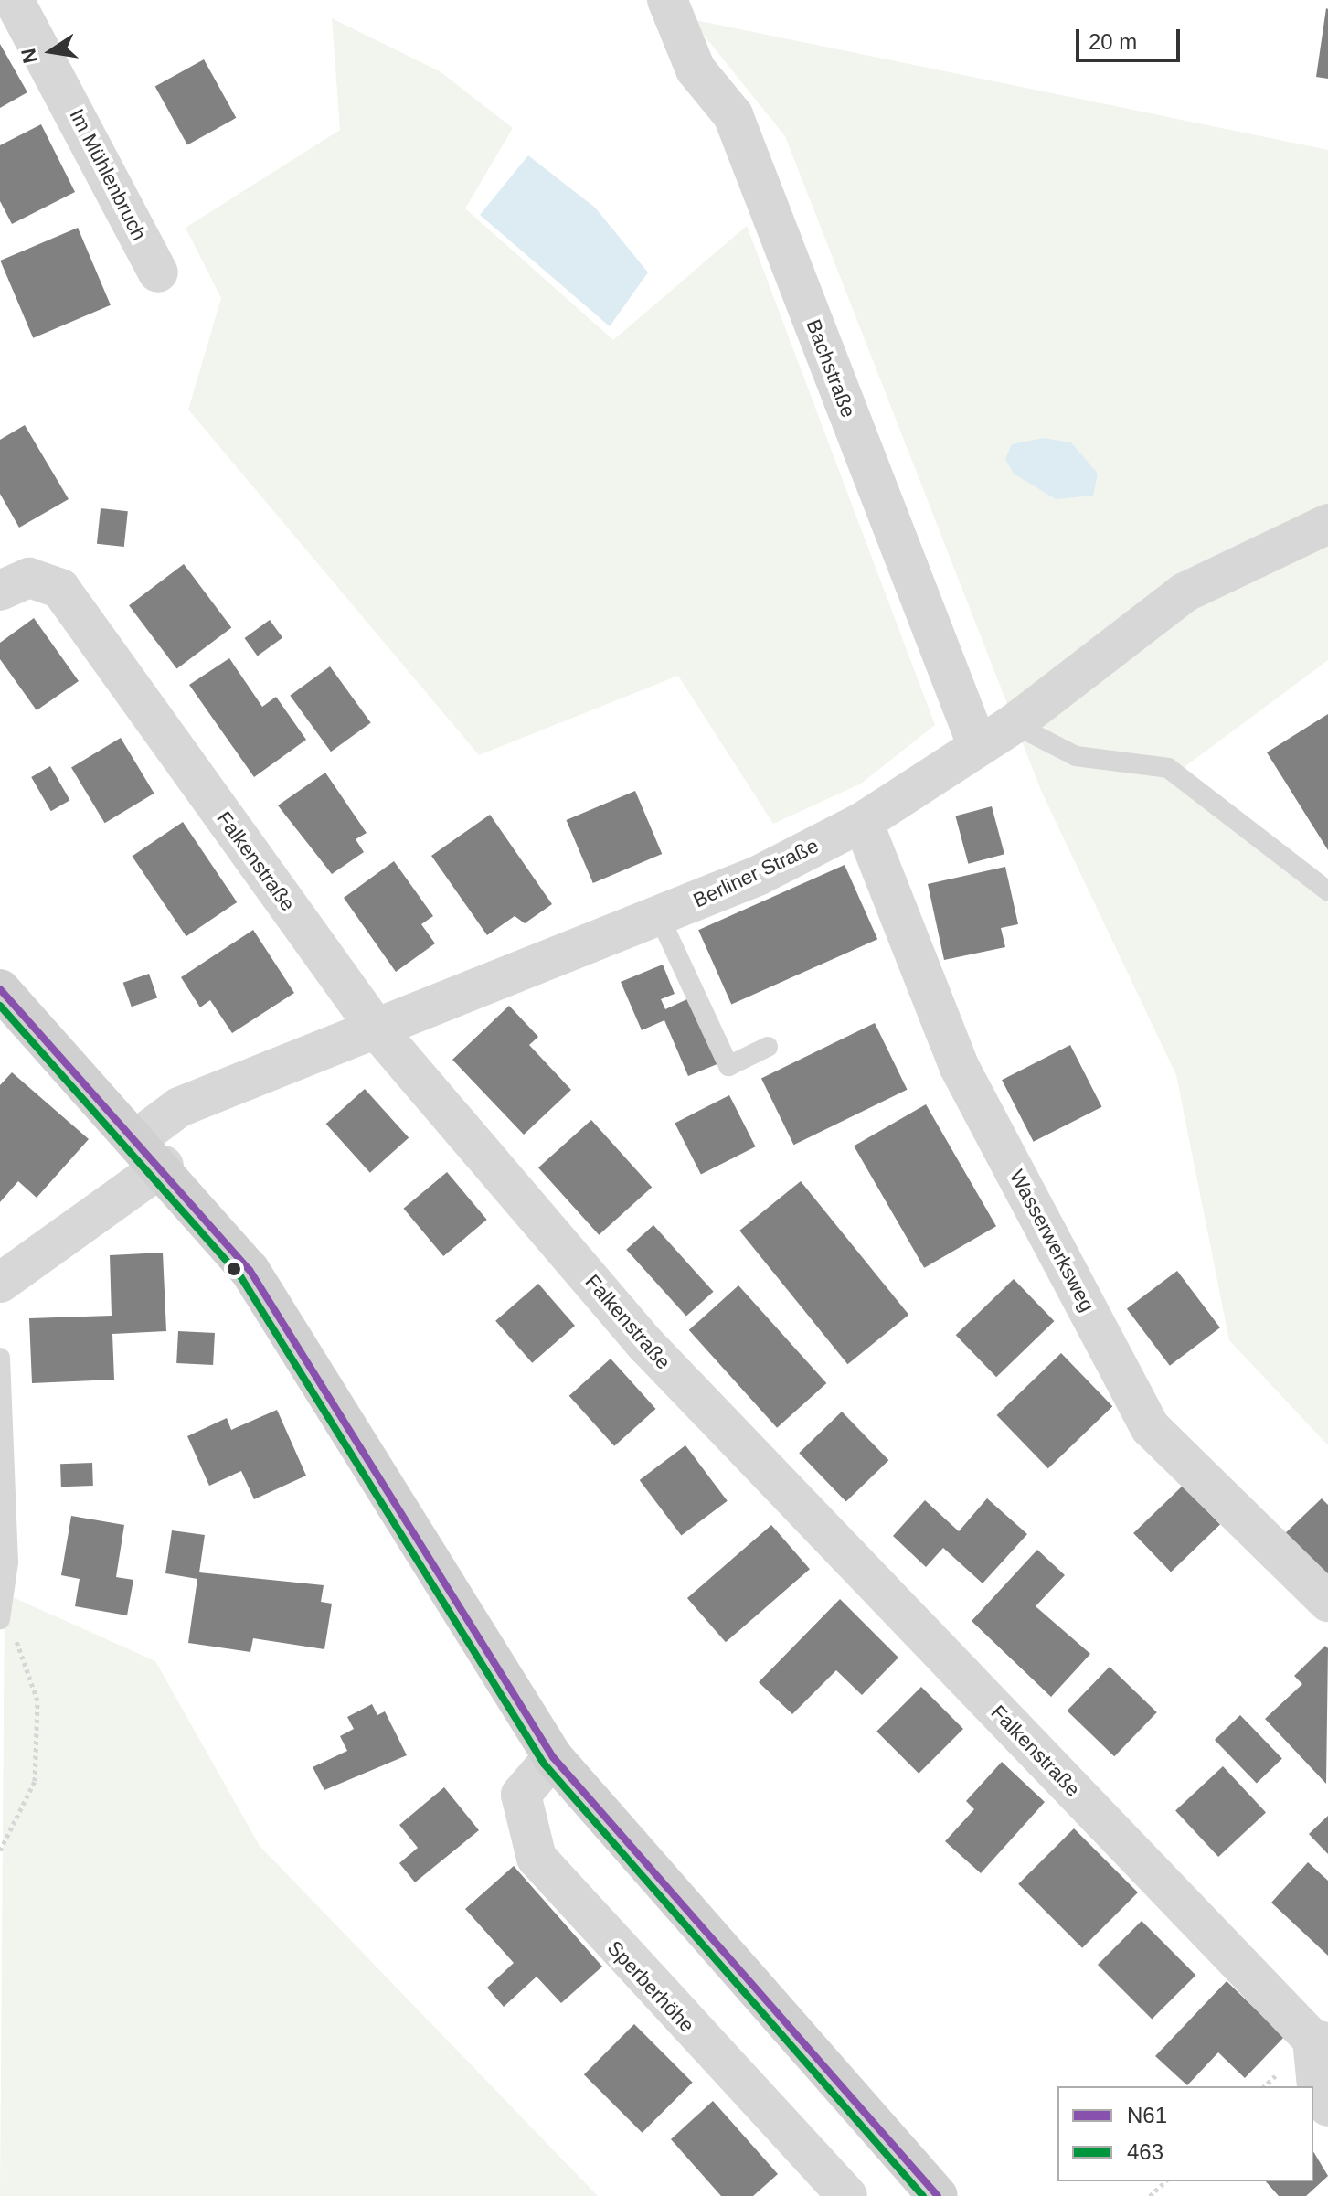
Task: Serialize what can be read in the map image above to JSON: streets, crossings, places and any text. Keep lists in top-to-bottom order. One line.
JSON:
{"streets":{"street":["Im Mühlenbruch","Bachstraße","Falkenstraße","Berliner Straße","Wasserwerksweg","Sperberhöhe"]},"crossings":[["Bachstraße","Berliner Straße"],["Falkenstraße","Berliner Straße"],["Berliner Straße","Wasserwerksweg"]],"lines":["transit line N61","transit line 463"],"legend":["N61","463"],"scale_bar":"20 m","north":"left"}
